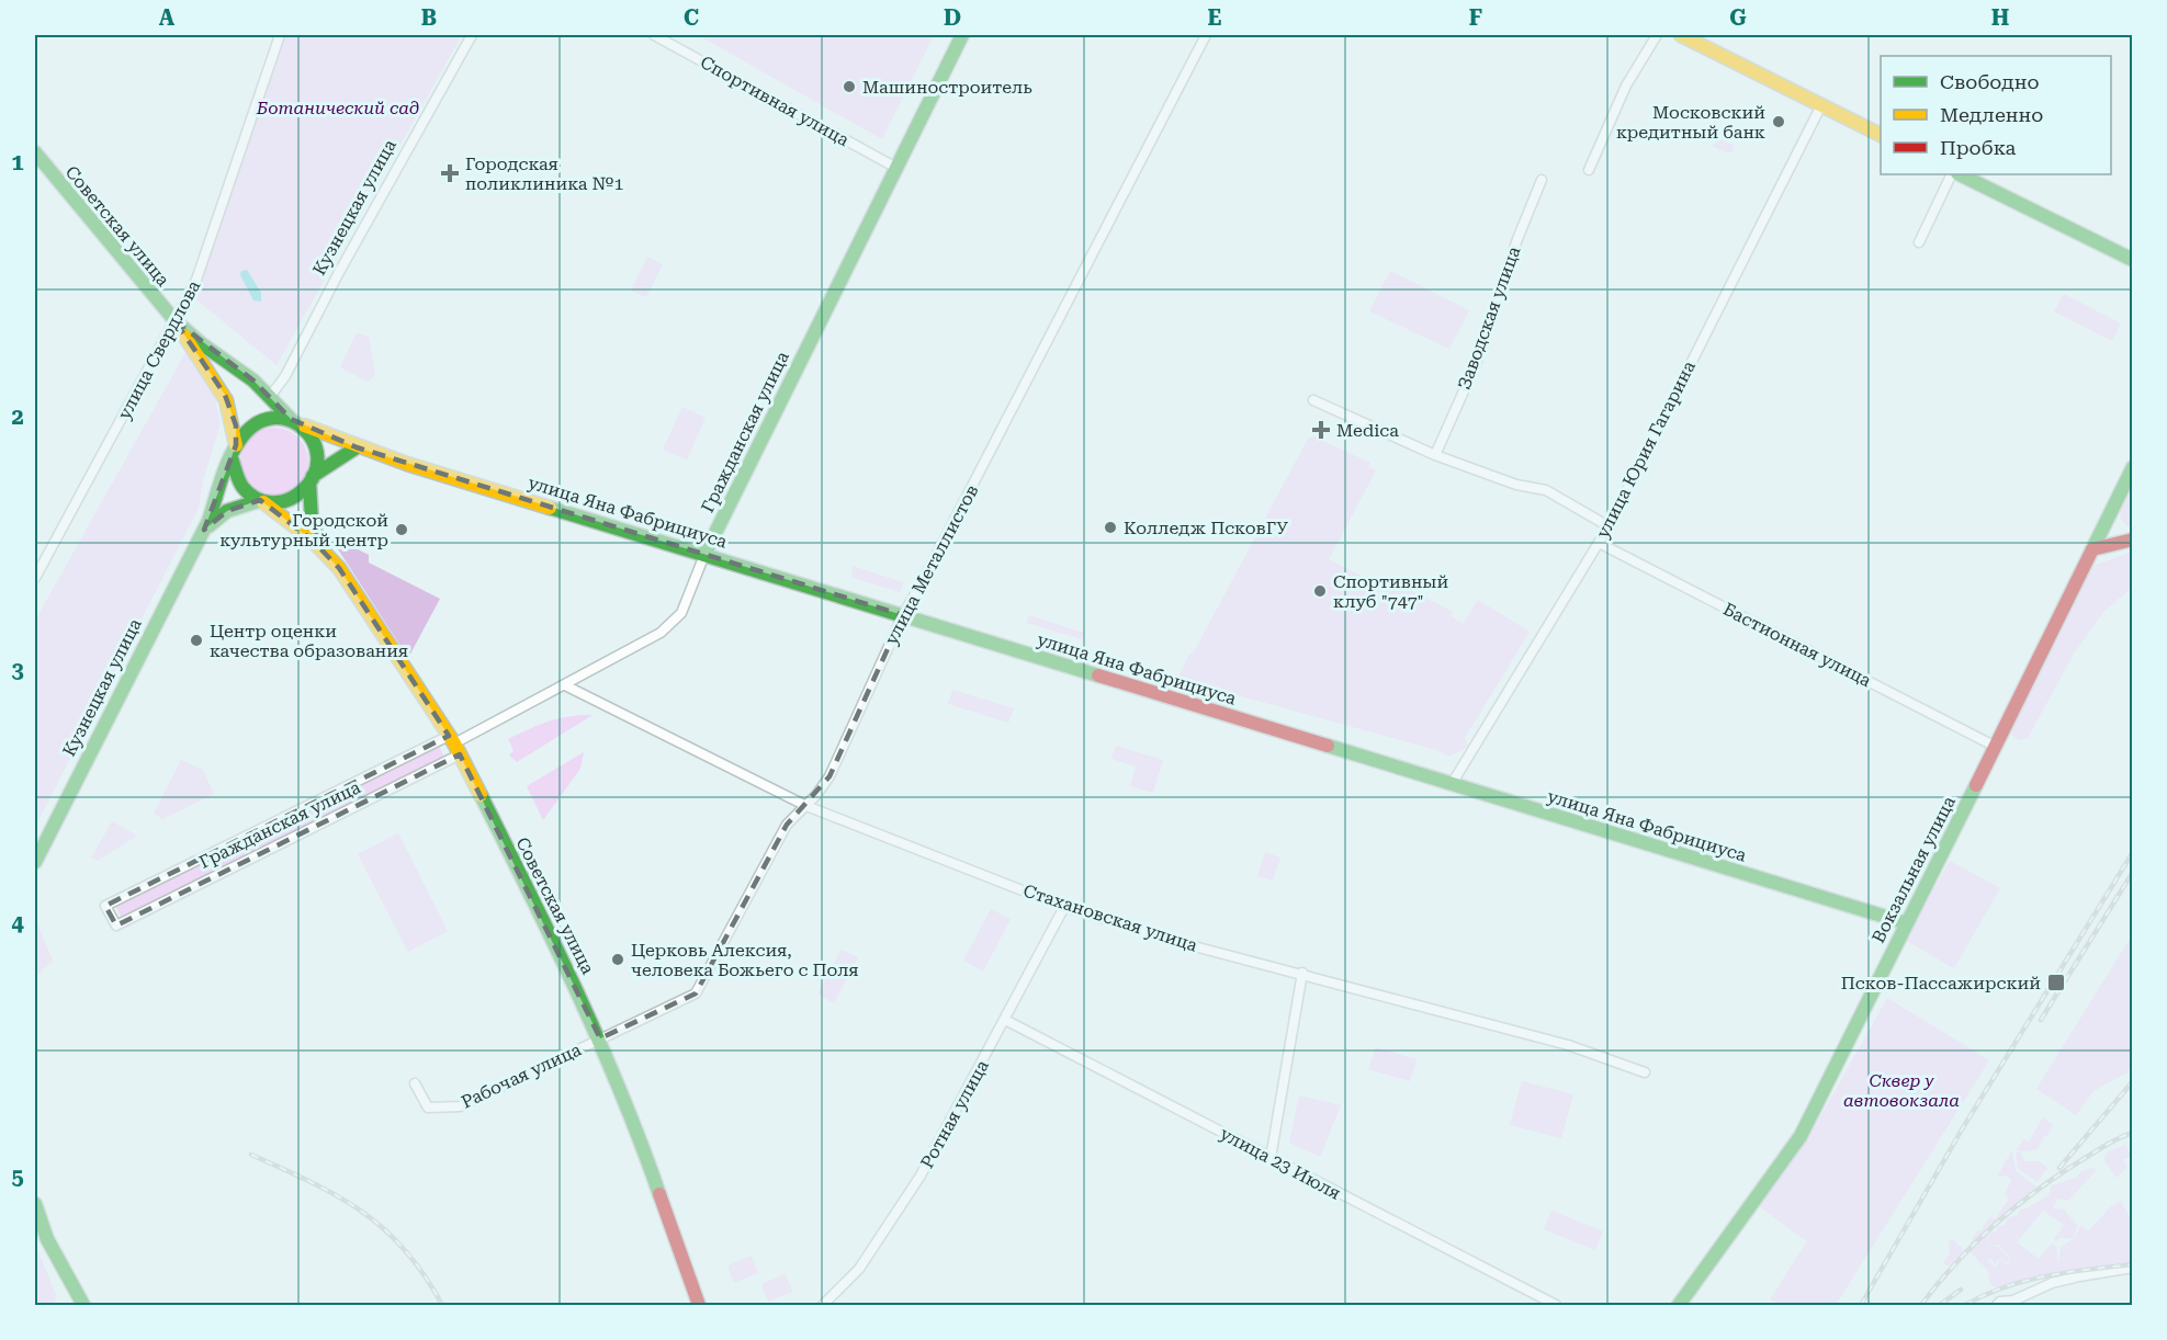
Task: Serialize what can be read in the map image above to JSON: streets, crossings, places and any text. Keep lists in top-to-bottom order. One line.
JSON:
{"streets":{"main road":["Кузнецкая улица","Советская улица","Гражданская улица","улица Яна Фабрициуса","Вокзальная улица"],"street":["Спортивная улица","Заводская улица","улица Свердлова","улица Юрия Гагарина","улица Металлистов","Бастионная улица","Стахановская улица","Рабочая улица","Ротная улица","улица 23 Июля"]},"crossings":[["Спортивная улица","Гражданская улица"],["Кузнецкая улица","Советская улица"],["Кузнецкая улица","улица Яна Фабрициуса"],["Советская улица","улица Свердлова"],["Советская улица","Гражданская улица"],["Советская улица","улица Яна Фабрициуса"],["Советская улица","улица Металлистов"],["Советская улица","Рабочая улица"],["Гражданская улица","улица Яна Фабрициуса"],["Гражданская улица","Стахановская улица"],["улица Юрия Гагарина","улица Яна Фабрициуса"],["улица Юрия Гагарина","Бастионная улица"],["улица Яна Фабрициуса","улица Металлистов"],["улица Яна Фабрициуса","Вокзальная улица"],["улица Металлистов","Стахановская улица"],["улица Металлистов","Рабочая улица"],["Бастионная улица","Вокзальная улица"],["Стахановская улица","Ротная улица"],["Ротная улица","улица 23 Июля"]],"parks":["Ботанический сад","Сквер у автовокзала"],"places":{"other":["Машиностроитель","Московский кредитный банк","Колледж ПсковГУ","Городской культурный центр","Спортивный клуб \"747\"","Центр оценки качества образования","Церковь Алексия, человека Божьего с Поля"],"health":["Городская поликлиника №1","Medica"],"transit":["Псков-Пассажирский"]},"legend":["Свободно","Медленно","Пробка"],"grid":{"columns":["A","B","C","D","E","F","G","H"],"rows":["1","2","3","4","5"]}}
